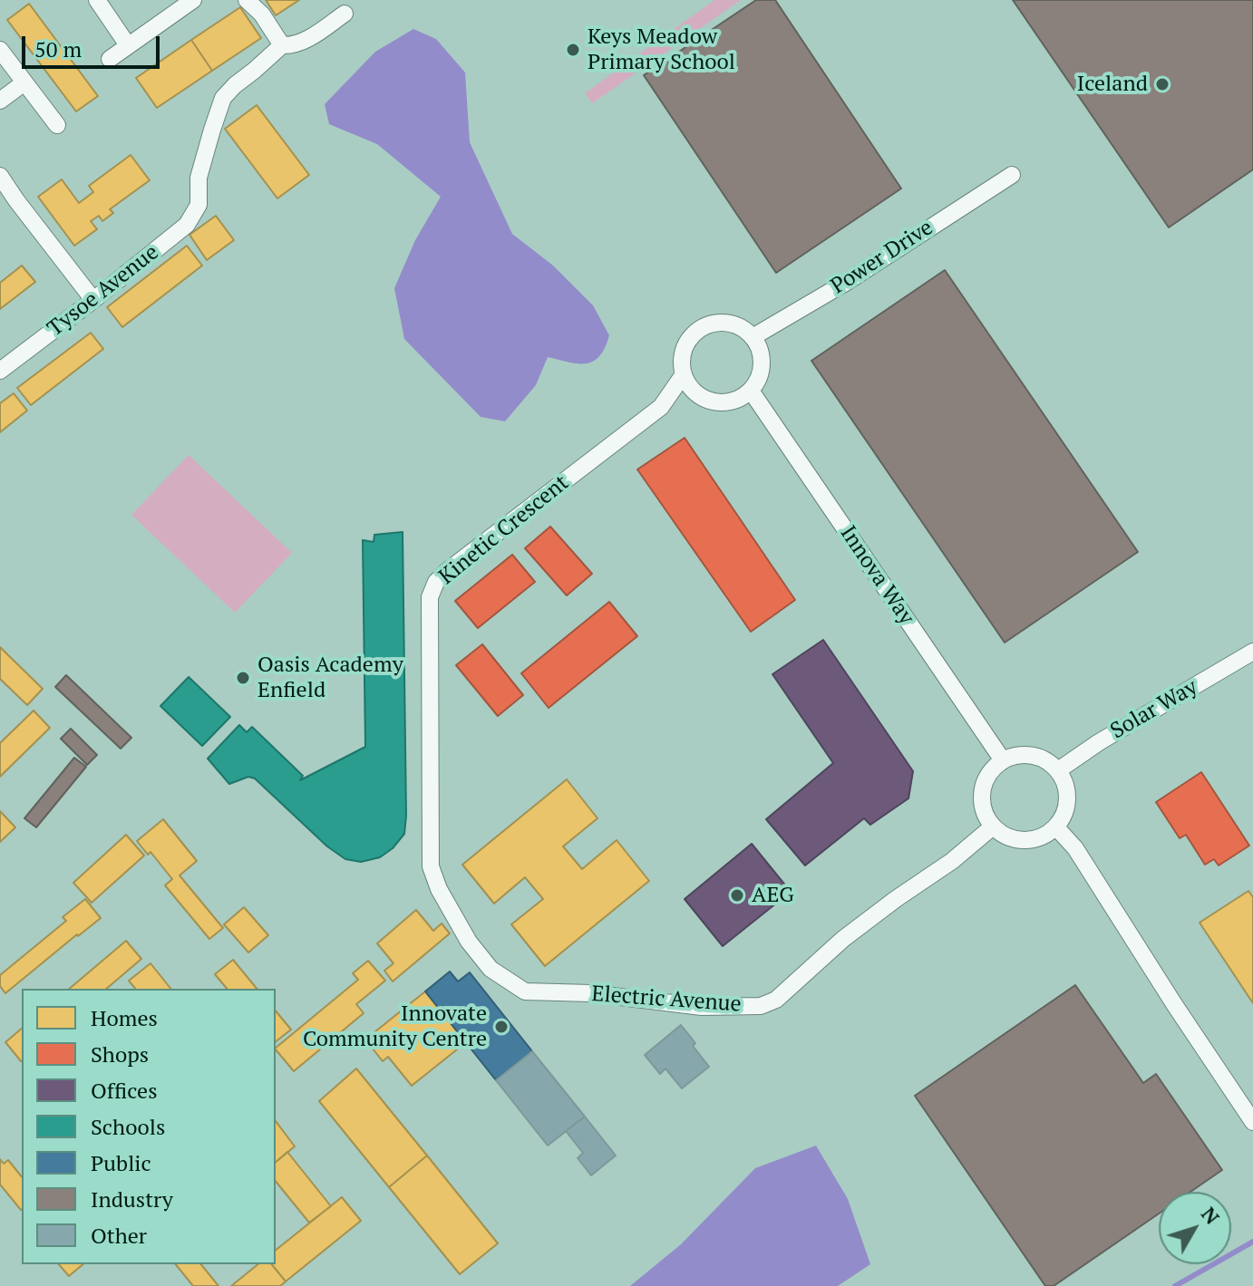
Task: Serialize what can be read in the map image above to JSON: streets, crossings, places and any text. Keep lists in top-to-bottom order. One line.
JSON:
{"streets":{"street":["Power Drive","Tysoe Avenue","Kinetic Crescent","Innova Way","Solar Way","Electric Avenue"]},"crossings":[["Power Drive","Kinetic Crescent"],["Power Drive","Innova Way"],["Kinetic Crescent","Innova Way"],["Kinetic Crescent","Electric Avenue"],["Innova Way","Solar Way"],["Innova Way","Electric Avenue"],["Solar Way","Electric Avenue"]],"places":["Keys Meadow Primary School","Iceland","Oasis Academy Enfield","AEG","Innovate Community Centre"],"legend":["Homes","Shops","Offices","Schools","Public","Industry","Other"],"scale_bar":"50 m","north":"top right"}
